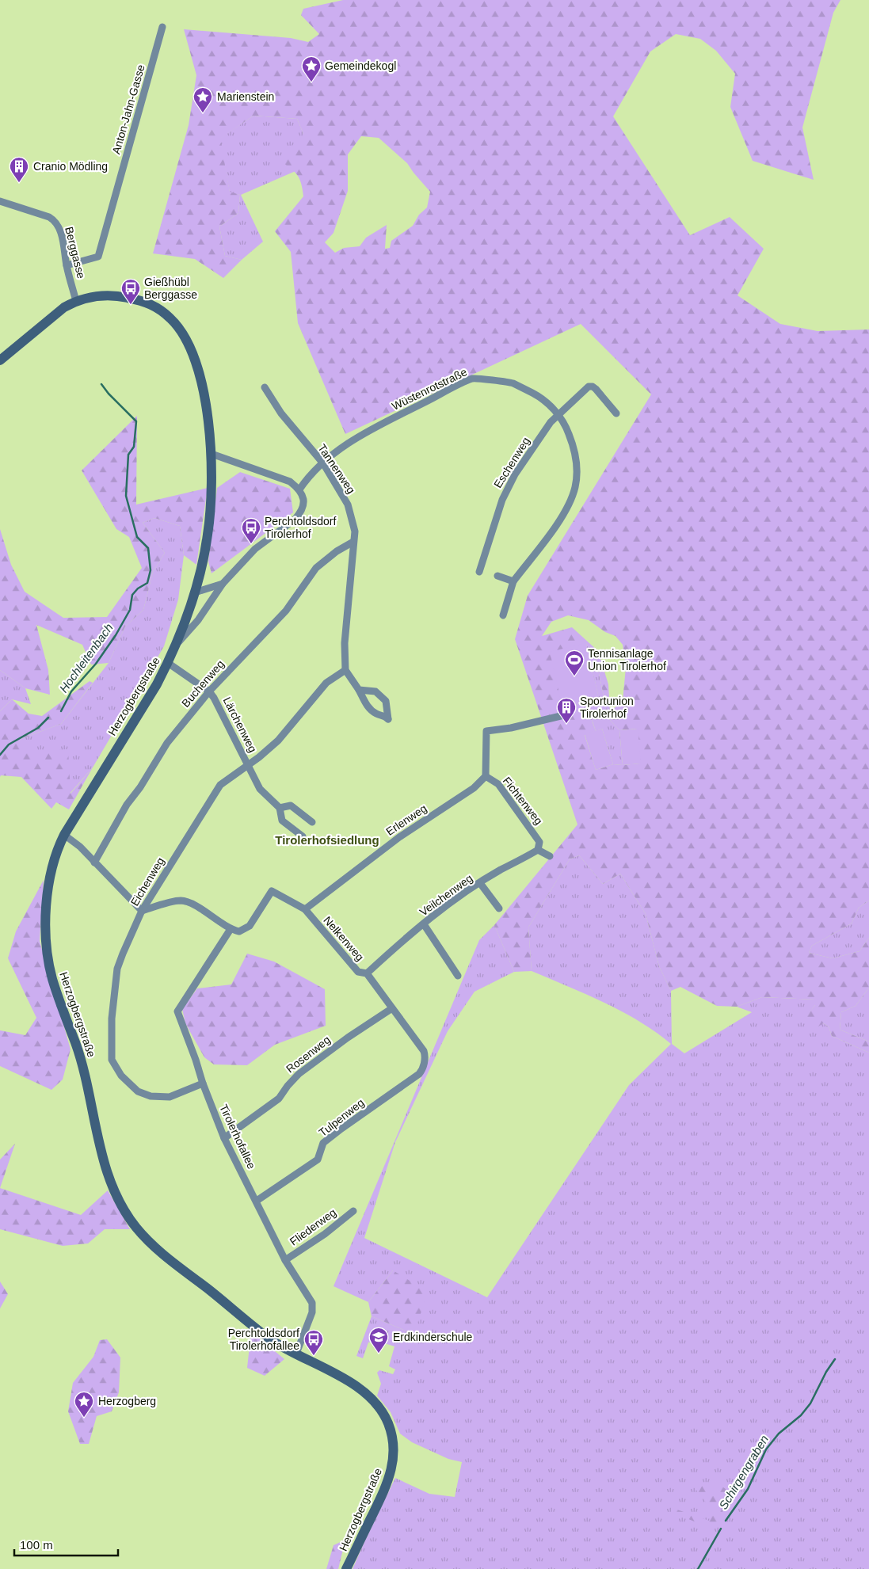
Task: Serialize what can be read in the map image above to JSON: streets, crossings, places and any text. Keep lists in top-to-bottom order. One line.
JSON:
{"streets":{"main road":["Herzogbergstraße"],"street":["Anton-Jahn-Gasse","Berggasse","Wüstenrotstraße","Eschenweg","Tannenweg","Buchenweg","Lärchenweg","Fichtenweg","Erlenweg","Eichenweg","Veilchenweg","Nelkenweg","Rosenweg","Tulpenweg","Tirolerhofallee","Fliederweg"]},"crossings":[["Anton-Jahn-Gasse","Berggasse"],["Berggasse","Herzogbergstraße"],["Wüstenrotstraße","Eschenweg"],["Wüstenrotstraße","Tannenweg"],["Tannenweg","Buchenweg"],["Tannenweg","Eichenweg"],["Buchenweg","Lärchenweg"],["Herzogbergstraße","Lärchenweg"],["Herzogbergstraße","Tirolerhofallee"],["Lärchenweg","Eichenweg"],["Fichtenweg","Erlenweg"],["Fichtenweg","Veilchenweg"],["Erlenweg","Nelkenweg"],["Eichenweg","Tirolerhofallee"],["Veilchenweg","Nelkenweg"],["Nelkenweg","Rosenweg"],["Nelkenweg","Tulpenweg"],["Nelkenweg","Tirolerhofallee"],["Rosenweg","Tirolerhofallee"],["Tulpenweg","Tirolerhofallee"],["Tirolerhofallee","Fliederweg"]],"districts":["Tirolerhofsiedlung"],"water":["Hochleitenbach","Schirgengraben"],"places":{"place":["Gemeindekogl","Marienstein","Herzogberg"],"building":["Cranio Mödling","Sportunion Tirolerhof"],"bus stop":["Gießhübl Berggasse","Perchtoldsdorf Tirolerhof","Perchtoldsdorf Tirolerhofallee"],"sports":["Tennisanlage Union Tirolerhof"],"school or university":["Erdkinderschule"]},"scale_bar":"100 m"}
